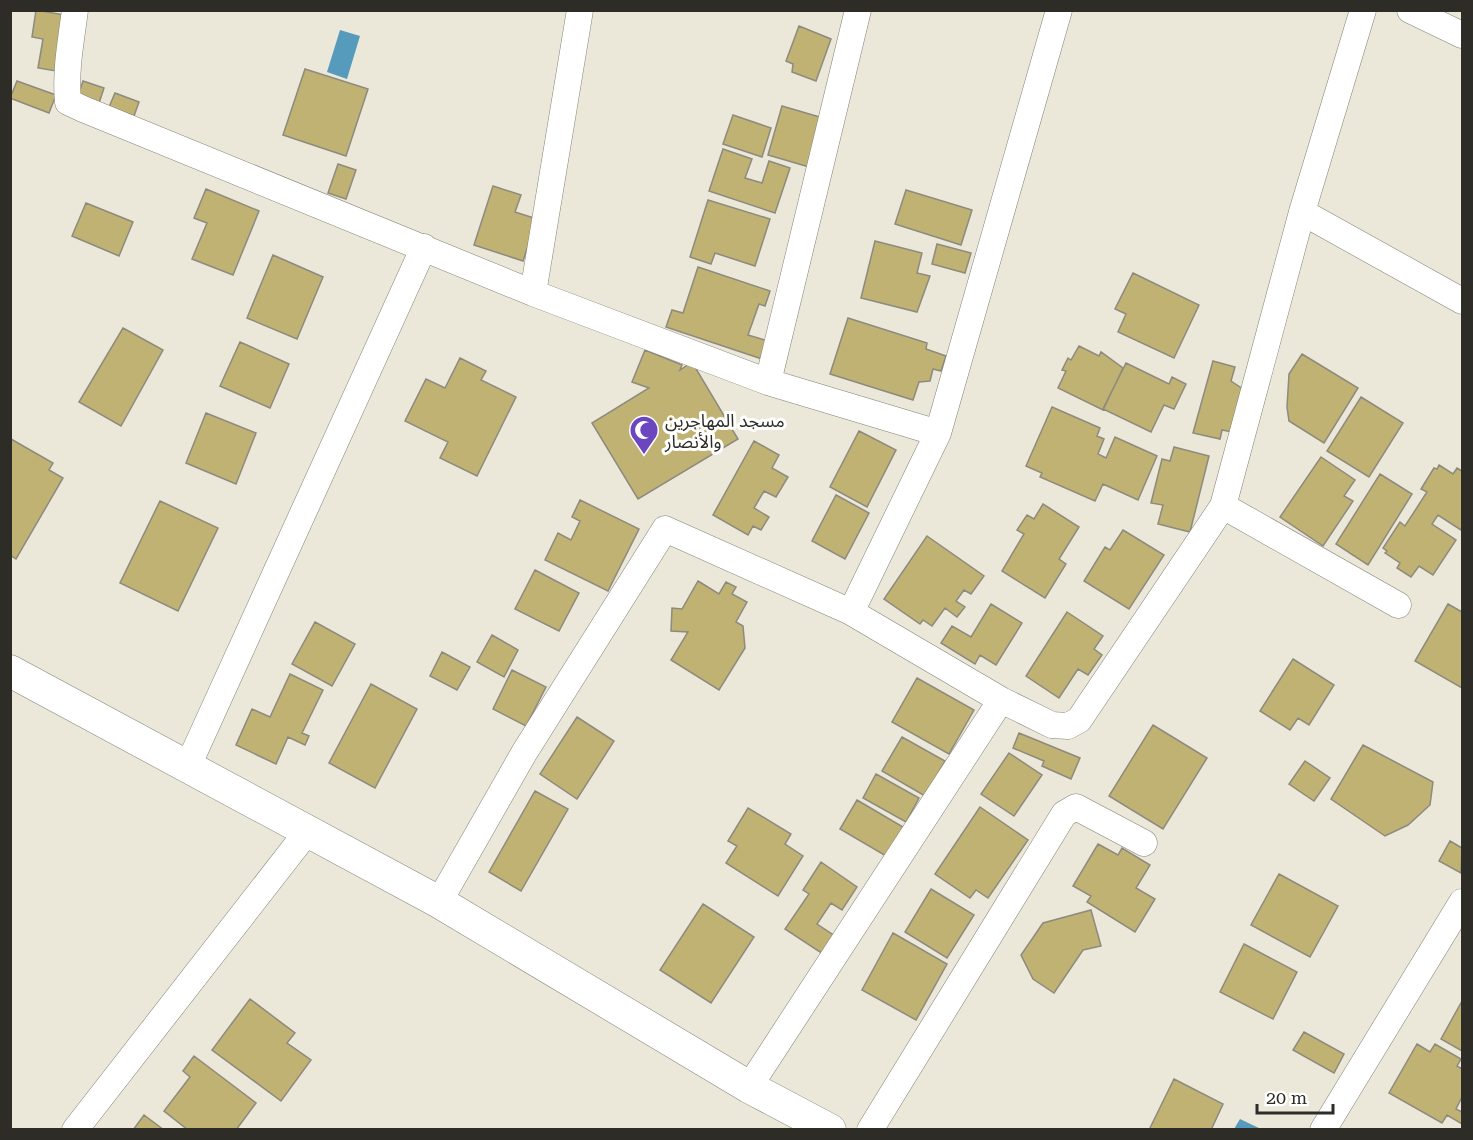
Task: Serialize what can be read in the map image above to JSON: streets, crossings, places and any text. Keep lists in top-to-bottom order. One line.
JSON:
{"places":{"mosque":["مسجد المهاجرين والأنصار"]},"scale_bar":"20 m"}
